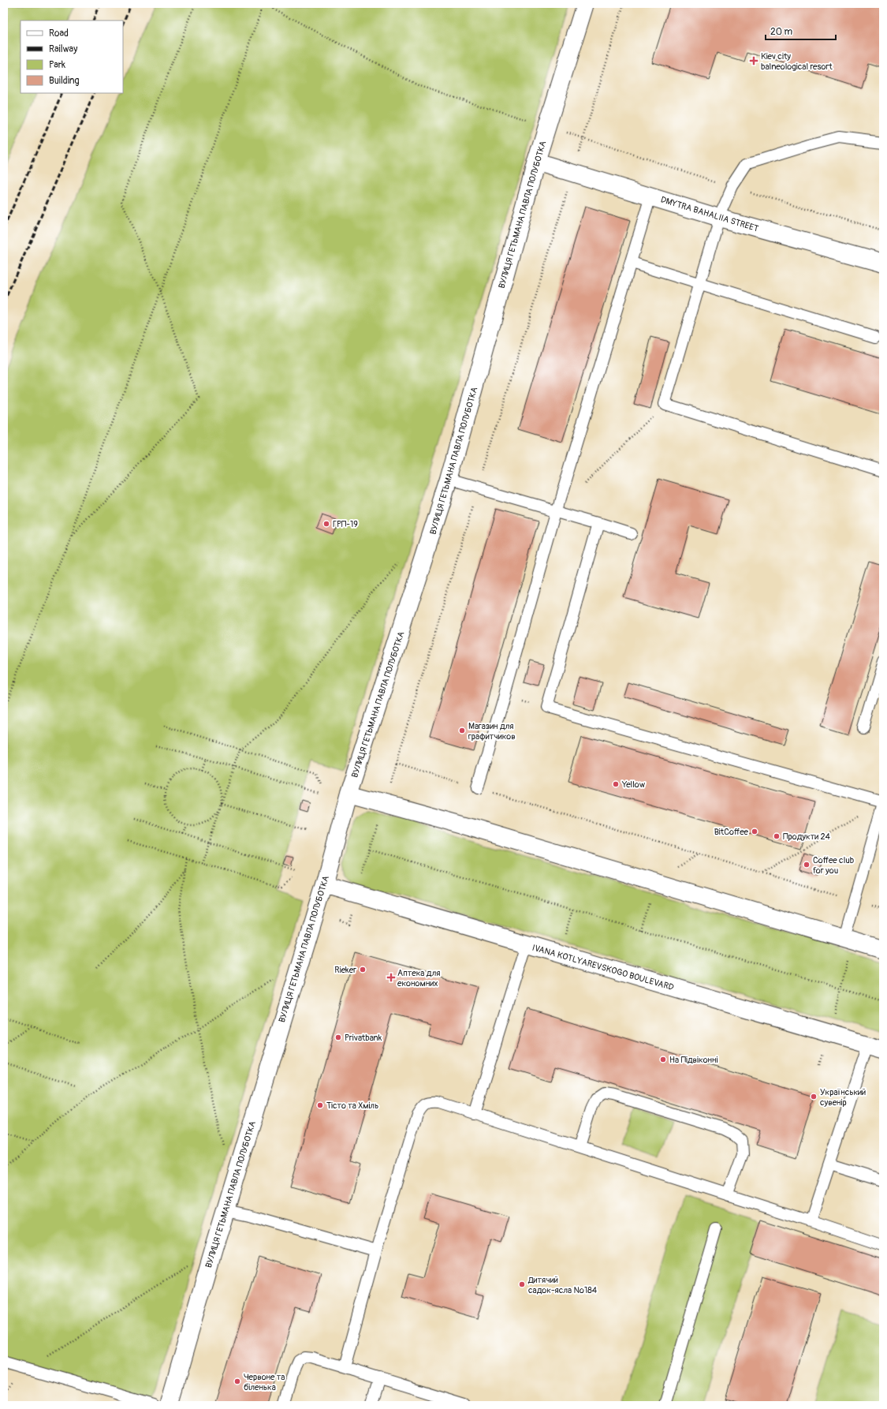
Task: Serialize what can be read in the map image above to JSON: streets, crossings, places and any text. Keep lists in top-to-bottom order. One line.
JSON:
{"streets":{"street":["DMYTRA BAHALIIA STREET","ВУЛИЦЯ ГЕТЬМАНА ПАВЛА ПОЛУБОТКА","IVANA KOTLYAREVSKOGO BOULEVARD"]},"crossings":[["DMYTRA BAHALIIA STREET","ВУЛИЦЯ ГЕТЬМАНА ПАВЛА ПОЛУБОТКА"],["ВУЛИЦЯ ГЕТЬМАНА ПАВЛА ПОЛУБОТКА","IVANA KOTLYAREVSKOGO BOULEVARD"]],"places":{"health":["Kiev city balneological resort","Аптека для економних"],"other":["ГРП-19","Магазин для графитчиков","Yellow","BitCoffee","Продукти 24","Coffee club for you","Rieker","Privatbank","На Підвіконні","Український сувенір","Тісто та Хміль","Дитячий садок-ясла №184","Червоне та біленька"]},"legend":["Road","Railway","Park","Building"],"scale_bar":"20 m"}
